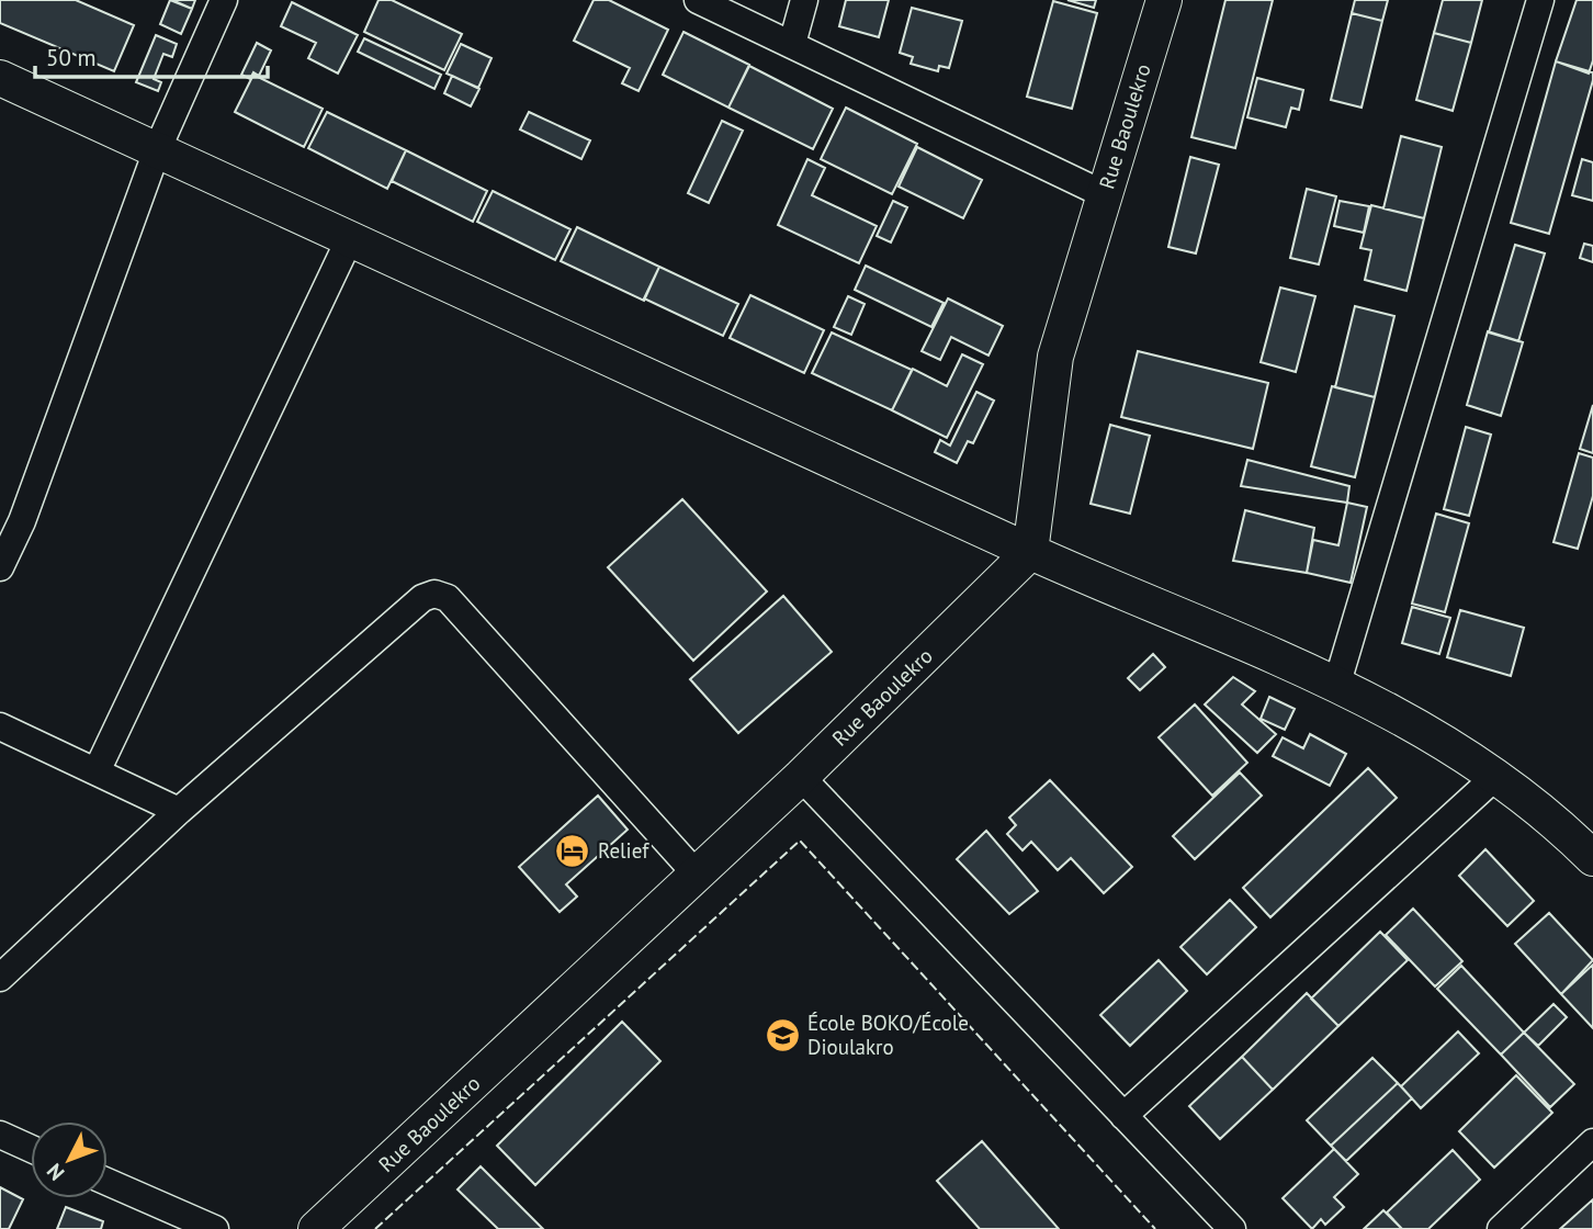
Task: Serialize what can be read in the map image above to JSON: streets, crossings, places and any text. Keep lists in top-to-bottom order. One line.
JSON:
{"streets":{"street":["Rue Baoulekro"]},"places":{"hotel":["Relief"],"school or university":["École BOKO/École Dioulakro"]},"scale_bar":"50 m","north":"bottom left"}
